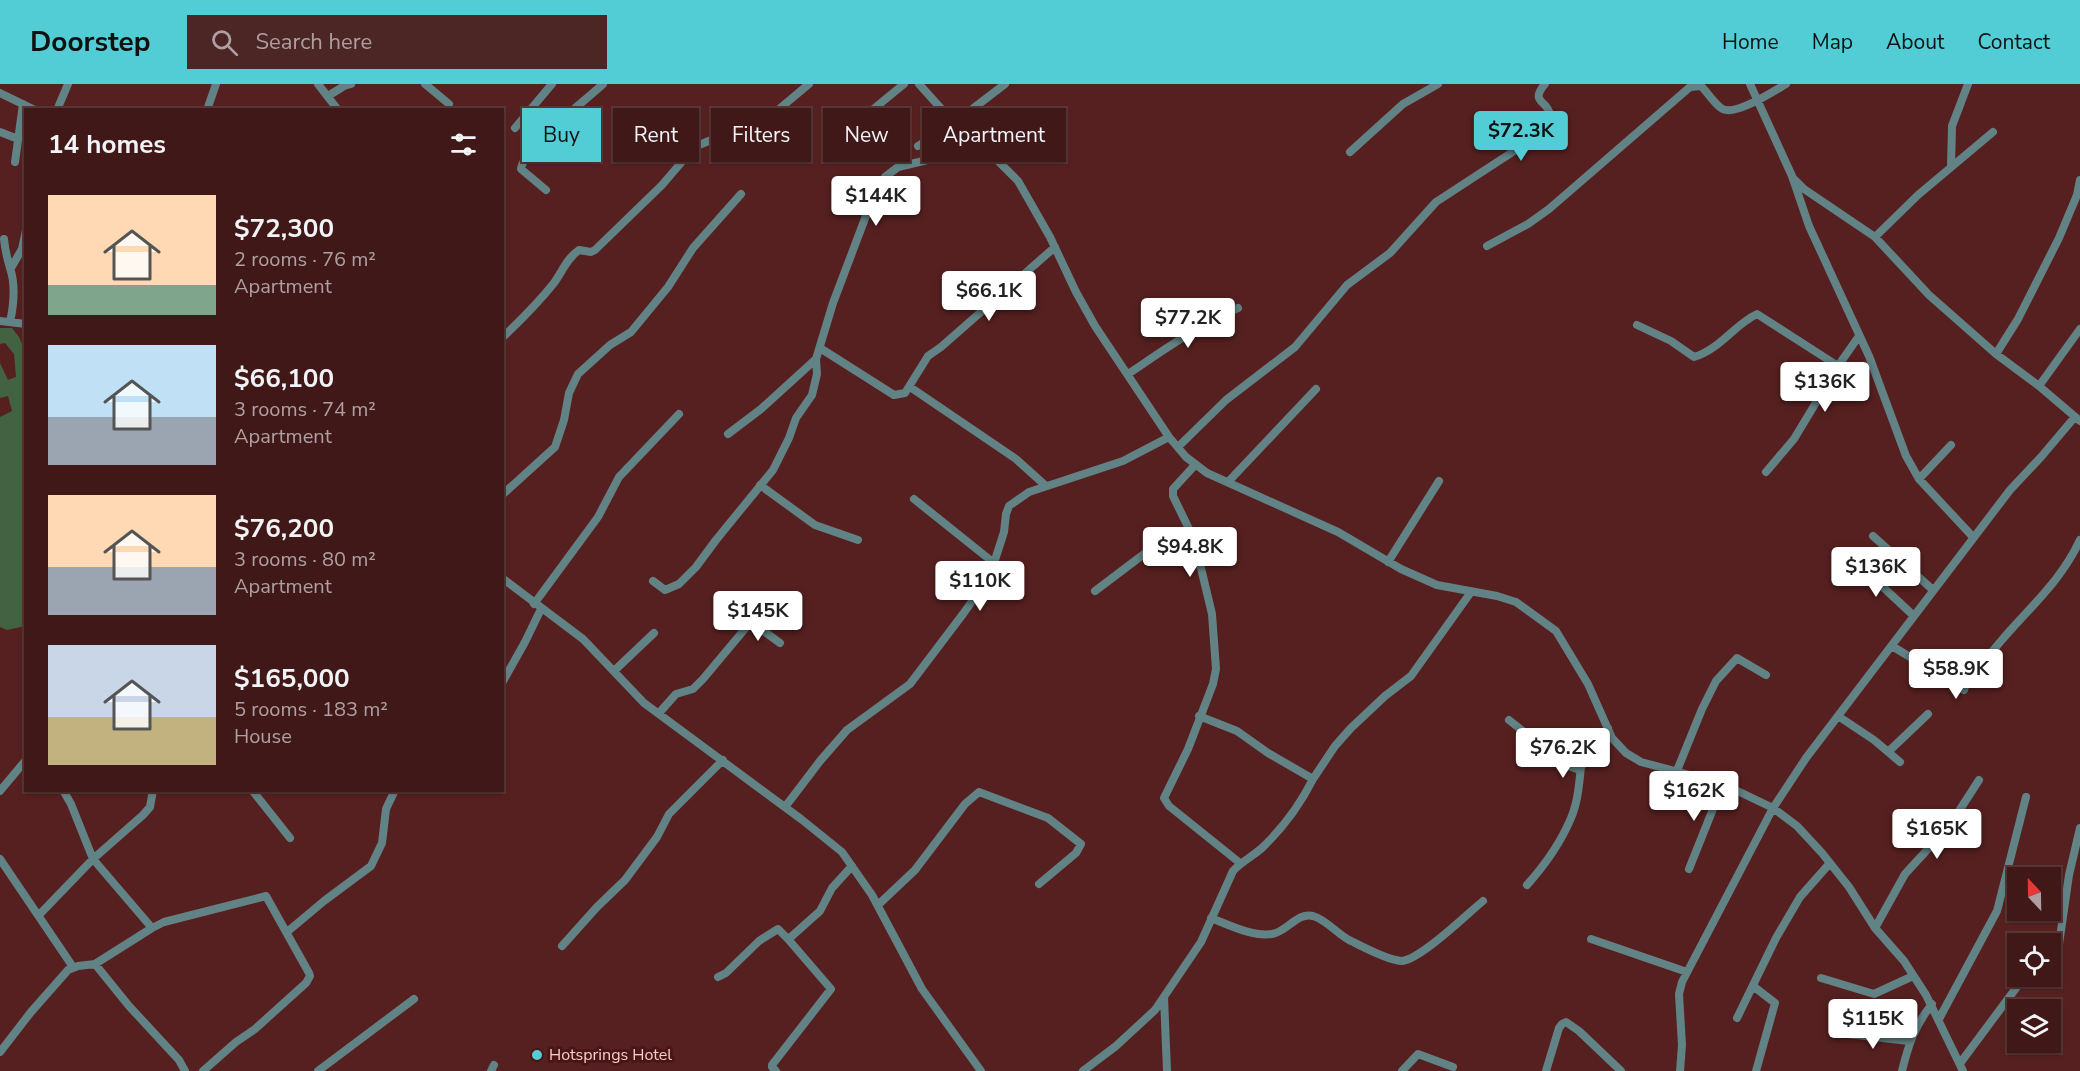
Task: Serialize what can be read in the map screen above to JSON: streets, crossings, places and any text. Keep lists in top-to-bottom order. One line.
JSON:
{"places":["Hotsprings Hotel"],"north":"top","page":{"header":"Doorstep","search":"Search here","nav":["Home","Map","About","Contact"],"chip":["Buy","Rent","Filters","New","Apartment"],"heading":"14 homes","price":["$72.3K","$144K","$66.1K","$77.2K","$136K","$94.8K","$136K","$110K","$145K","$58.9K","$76.2K","$162K","$165K","$115K"],"list":[{"name":"$72,300","note":"2 rooms · 76 m² · Apartment"},{"name":"$66,100","note":"3 rooms · 74 m² · Apartment"},{"name":"$76,200","note":"3 rooms · 80 m² · Apartment"},{"name":"$165,000","note":"5 rooms · 183 m² · House"}]}}
